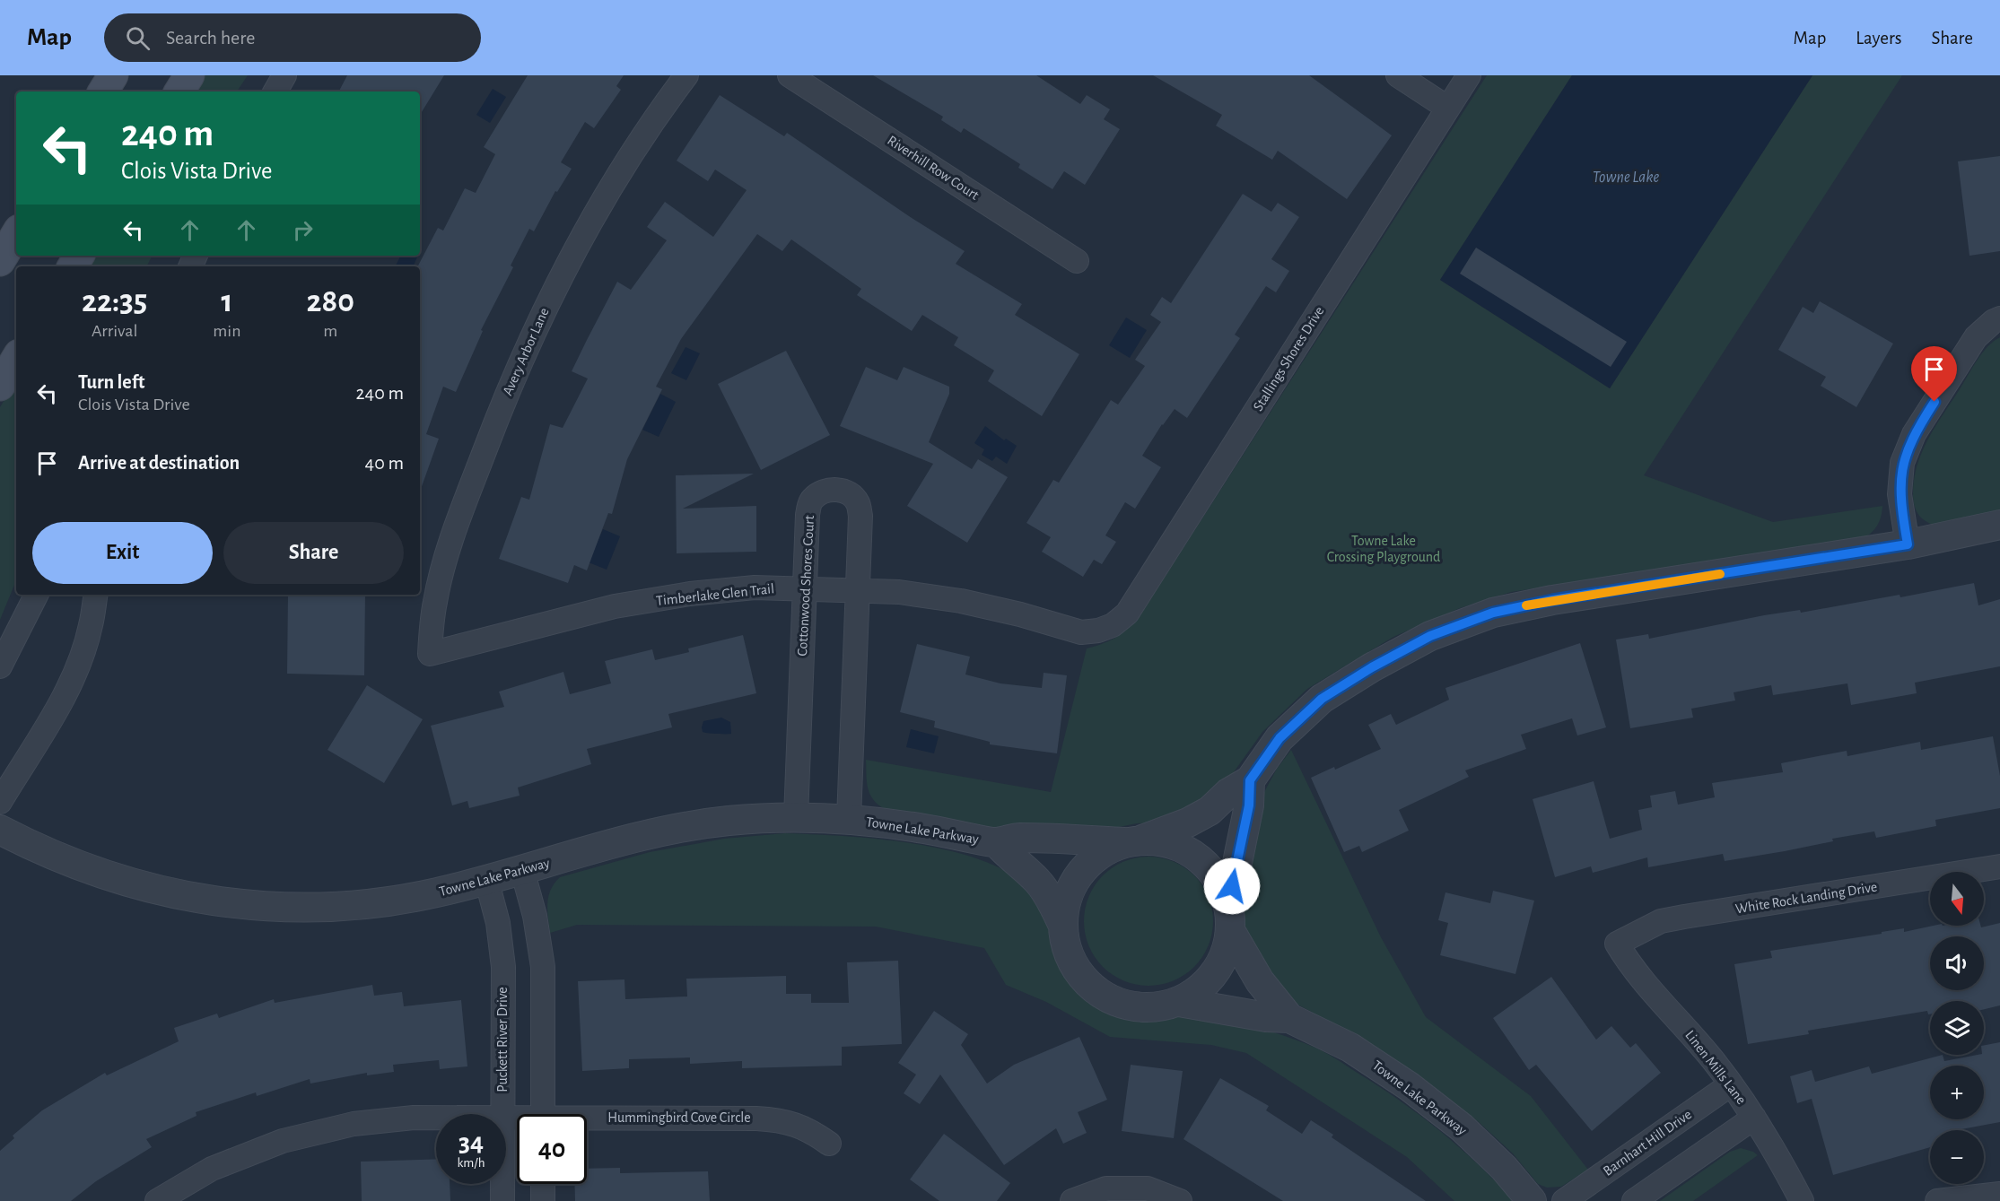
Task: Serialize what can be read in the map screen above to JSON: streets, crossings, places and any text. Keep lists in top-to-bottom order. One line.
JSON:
{"streets":{"street":["Riverhill Row Court","Avery Arbor Lane","Stallings Shores Drive","Cottonwood Shores Court","Timberlake Glen Trail","Towne Lake Parkway","White Rock Landing Drive","Puckett River Drive","Linen Mills Lane","Hummingbird Cove Circle","Barnhart Hill Drive"]},"crossings":[["Avery Arbor Lane","Timberlake Glen Trail"],["Stallings Shores Drive","Timberlake Glen Trail"],["Cottonwood Shores Court","Timberlake Glen Trail"],["Cottonwood Shores Court","Towne Lake Parkway"],["Towne Lake Parkway","Puckett River Drive"],["White Rock Landing Drive","Linen Mills Lane"],["Linen Mills Lane","Barnhart Hill Drive"]],"water":["Towne Lake"],"parks":["Towne Lake Crossing Playground"],"north":"bottom","page":{"header":"Map","search":"Search here","nav":["Map","Layers","Share"],"turn":["240 m","Clois Vista Drive"],"eta":["22:35","Arrival","1","min","280","m"],"list":[{"name":"Turn left","note":"Clois Vista Drive","value":"240 m"},{"name":"Arrive at destination","value":"40 m"}],"buttons":["Exit","Share"],"map_buttons":["+","−"],"speed":"34 km/h","limit":"40"}}
